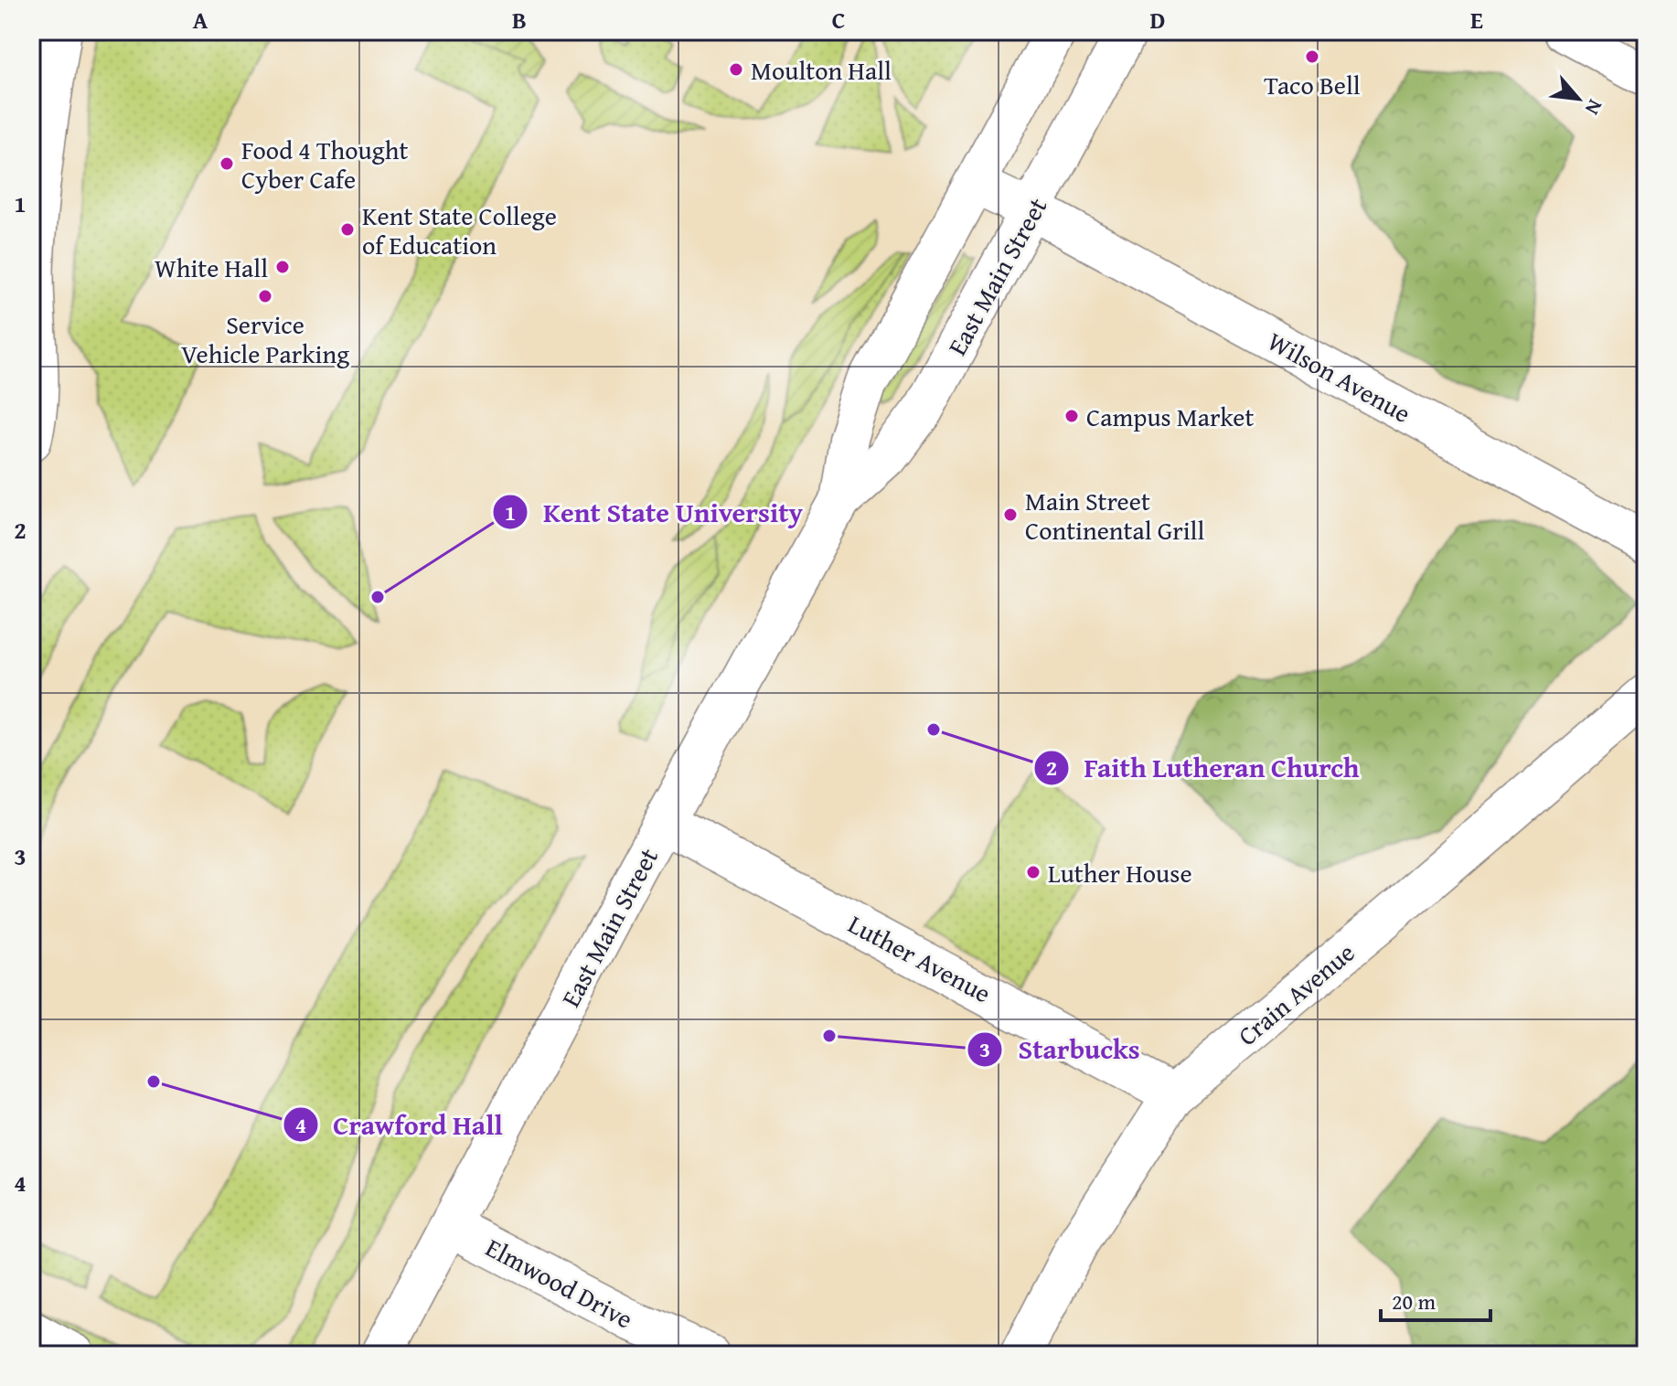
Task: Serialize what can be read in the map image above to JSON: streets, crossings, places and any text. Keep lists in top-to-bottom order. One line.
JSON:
{"streets":{"street":["East Main Street","Wilson Avenue","Luther Avenue","Crain Avenue","Elmwood Drive"]},"crossings":[["East Main Street","Wilson Avenue"],["East Main Street","Luther Avenue"],["East Main Street","Elmwood Drive"],["Luther Avenue","Crain Avenue"]],"places":["Taco Bell","Moulton Hall","Food 4 Thought Cyber Cafe","Kent State College of Education","White Hall","Service Vehicle Parking","Campus Market","Main Street Continental Grill","Kent State University","Faith Lutheran Church","Luther House","Starbucks","Crawford Hall"],"scale_bar":"20 m","north":"bottom right","grid":{"columns":["A","B","C","D","E"],"rows":["1","2","3","4"]}}
